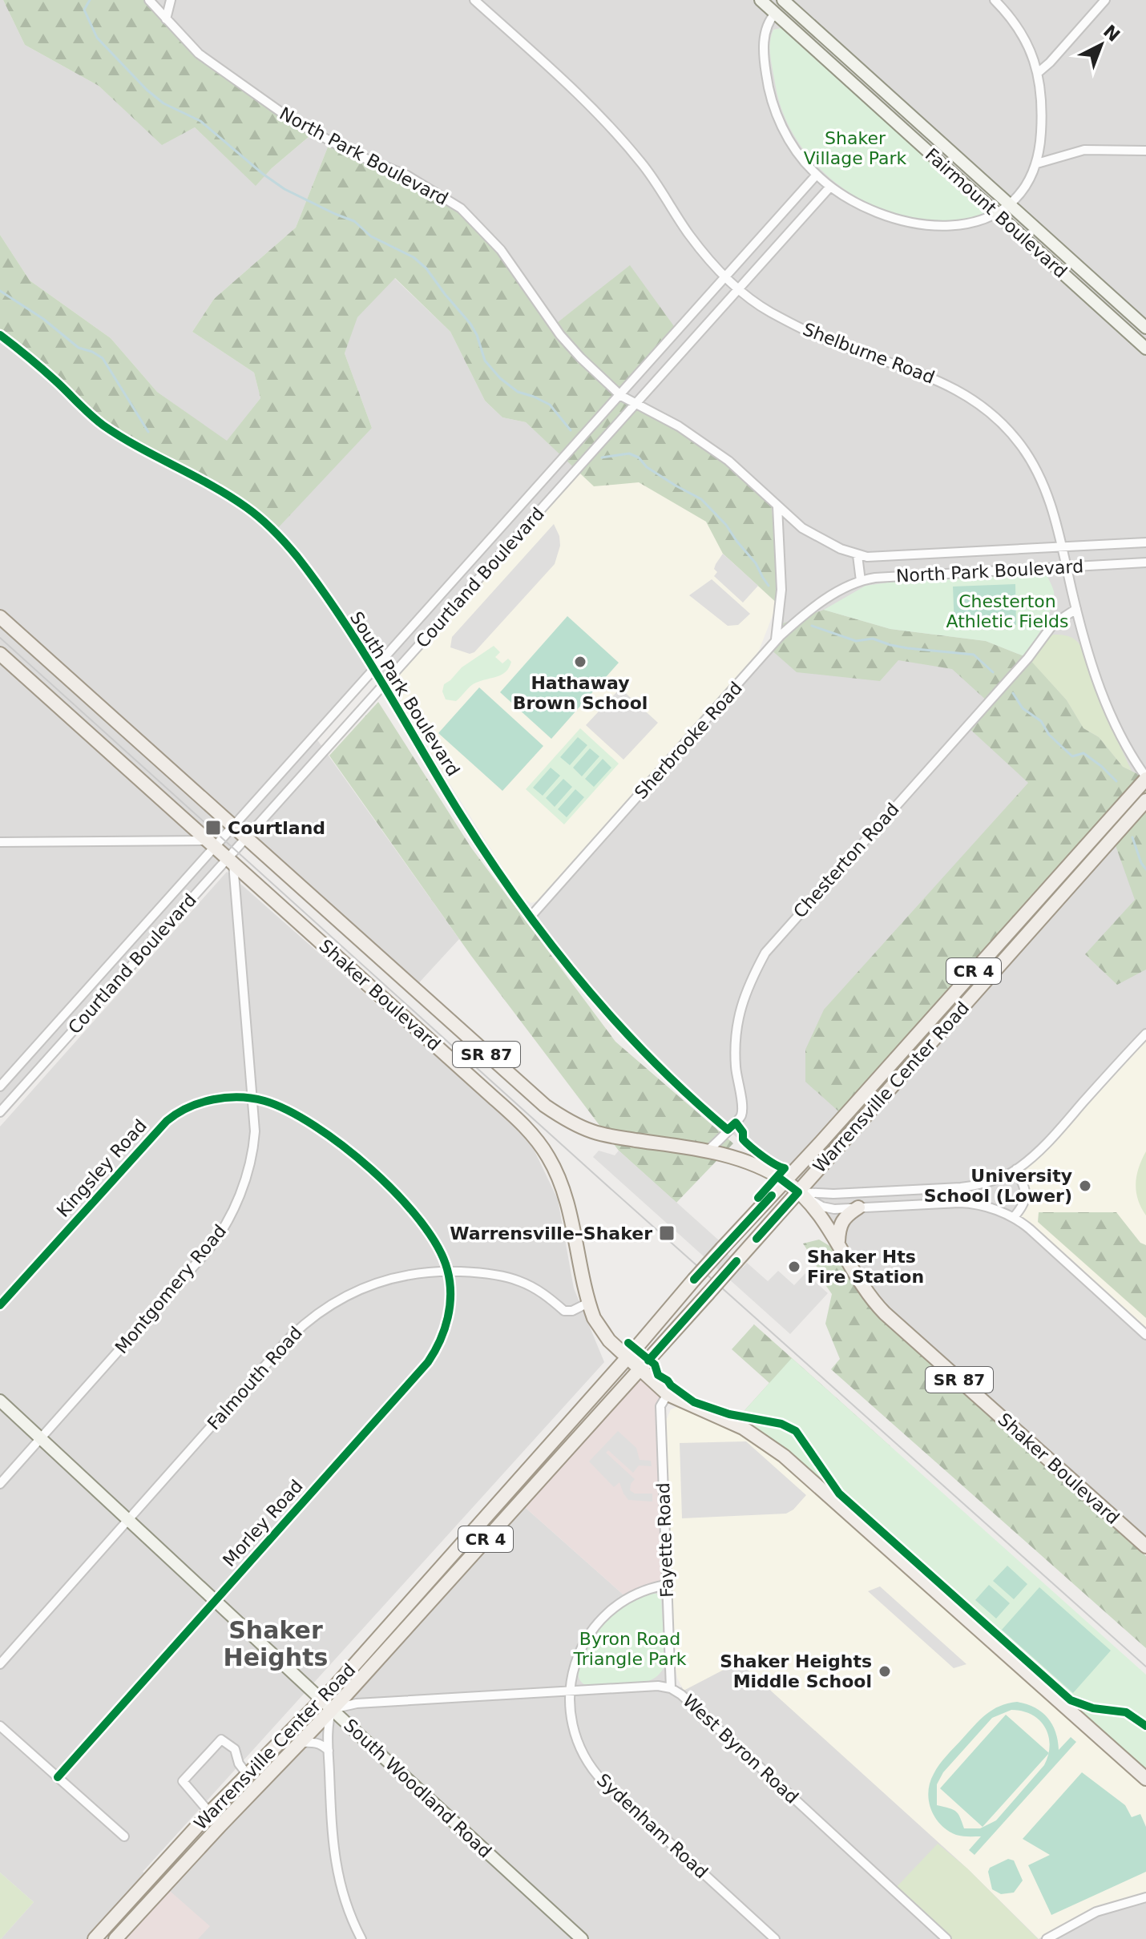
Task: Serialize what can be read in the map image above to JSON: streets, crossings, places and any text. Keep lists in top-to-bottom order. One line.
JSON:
{"streets":{"main road":["Fairmount Boulevard","CR 4","Shaker Boulevard","SR 87","Warrensville Center Road","South Woodland Road"],"street":["North Park Boulevard","Shelburne Road","Courtland Boulevard","South Park Boulevard","Sherbrooke Road","Chesterton Road","Kingsley Road","Montgomery Road","Falmouth Road","Morley Road","Fayette Road","West Byron Road","Sydenham Road"]},"crossings":[["North Park Boulevard","Shelburne Road"],["North Park Boulevard","Courtland Boulevard"],["North Park Boulevard","Sherbrooke Road"],["Shelburne Road","Courtland Boulevard"],["Shelburne Road","Chesterton Road"],["Shelburne Road","Warrensville Center Road"],["Courtland Boulevard","South Park Boulevard"],["Courtland Boulevard","Shaker Boulevard"],["Courtland Boulevard","Montgomery Road"],["South Park Boulevard","Sherbrooke Road"],["South Park Boulevard","Chesterton Road"],["Chesterton Road","Shaker Boulevard"],["Shaker Boulevard","Warrensville Center Road"],["Shaker Boulevard","Montgomery Road"],["Shaker Boulevard","Falmouth Road"],["Shaker Boulevard","Fayette Road"],["Warrensville Center Road","West Byron Road"],["Warrensville Center Road","South Woodland Road"],["Kingsley Road","Montgomery Road"],["Kingsley Road","Morley Road"],["Montgomery Road","Morley Road"],["Montgomery Road","South Woodland Road"],["Falmouth Road","Morley Road"],["Falmouth Road","South Woodland Road"],["Morley Road","South Woodland Road"],["Fayette Road","West Byron Road"],["Fayette Road","Sydenham Road"],["West Byron Road","South Woodland Road"],["West Byron Road","Sydenham Road"]],"districts":["Shaker Heights"],"parks":["Shaker Village Park","Chesterton Athletic Fields","Byron Road Triangle Park"],"places":{"other":["Hathaway Brown School","University School (Lower)","Shaker Hts Fire Station","Shaker Heights Middle School"],"transit":["Courtland","Warrensville–Shaker"]},"north":"top right"}
